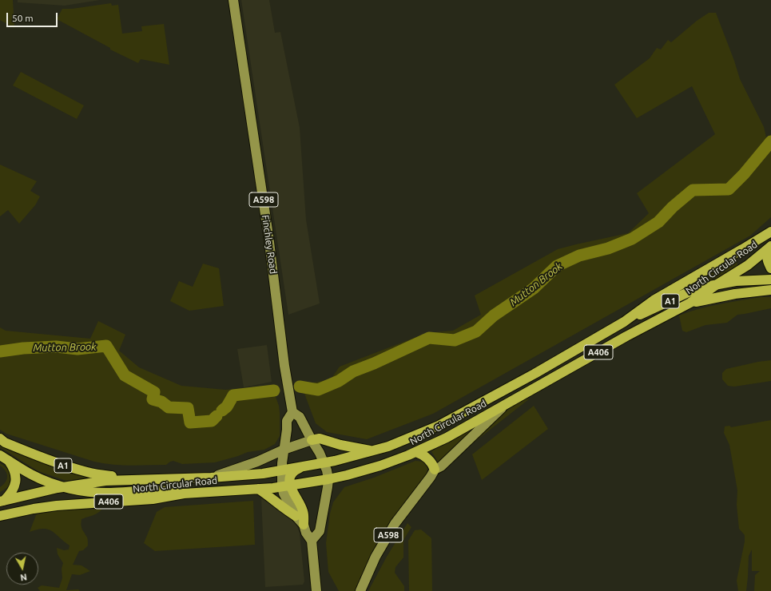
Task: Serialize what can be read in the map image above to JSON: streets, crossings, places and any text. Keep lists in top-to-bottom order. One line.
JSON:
{"streets":{"highway":["North Circular Road","A1","A406"],"main road":["A598","Finchley Road"]},"crossings":[["A598","North Circular Road"],["North Circular Road","A1"],["North Circular Road","A406"]],"water":["Mutton Brook"],"scale_bar":"50 m","north":"bottom"}
